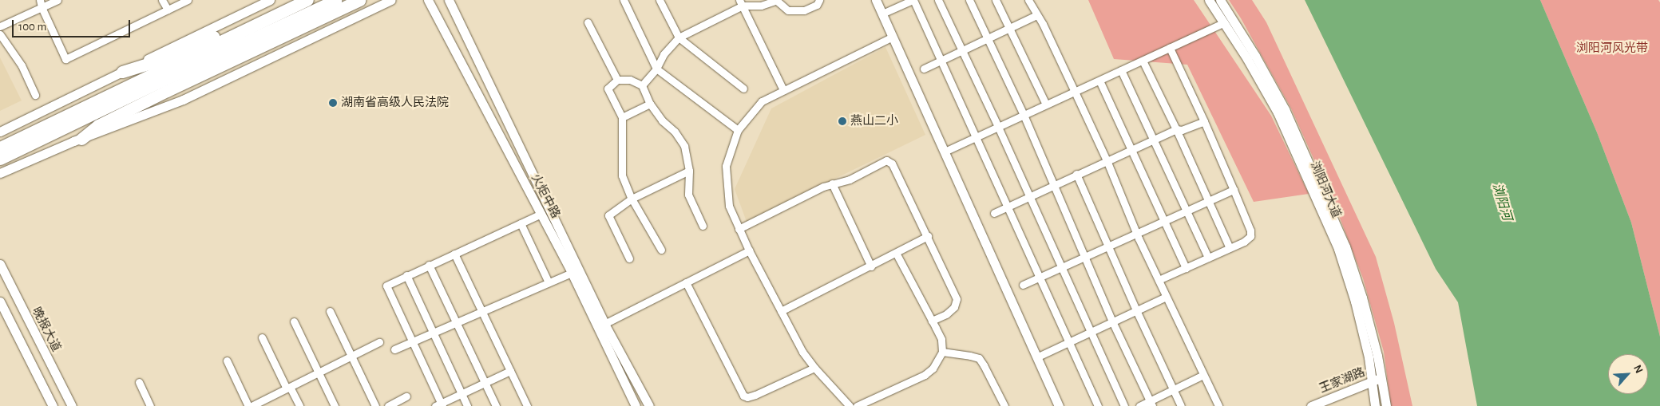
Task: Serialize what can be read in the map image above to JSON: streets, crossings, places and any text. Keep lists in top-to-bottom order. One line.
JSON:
{"streets":{"main road":["浏阳河大道","火炬中路","晚报大道","王家湖路"]},"crossings":[["浏阳河大道","王家湖路"]],"water":["浏阳河"],"parks":["浏阳河风光带"],"places":["湖南省高级人民法院","燕山二小"],"scale_bar":"100 m","north":"top right"}
